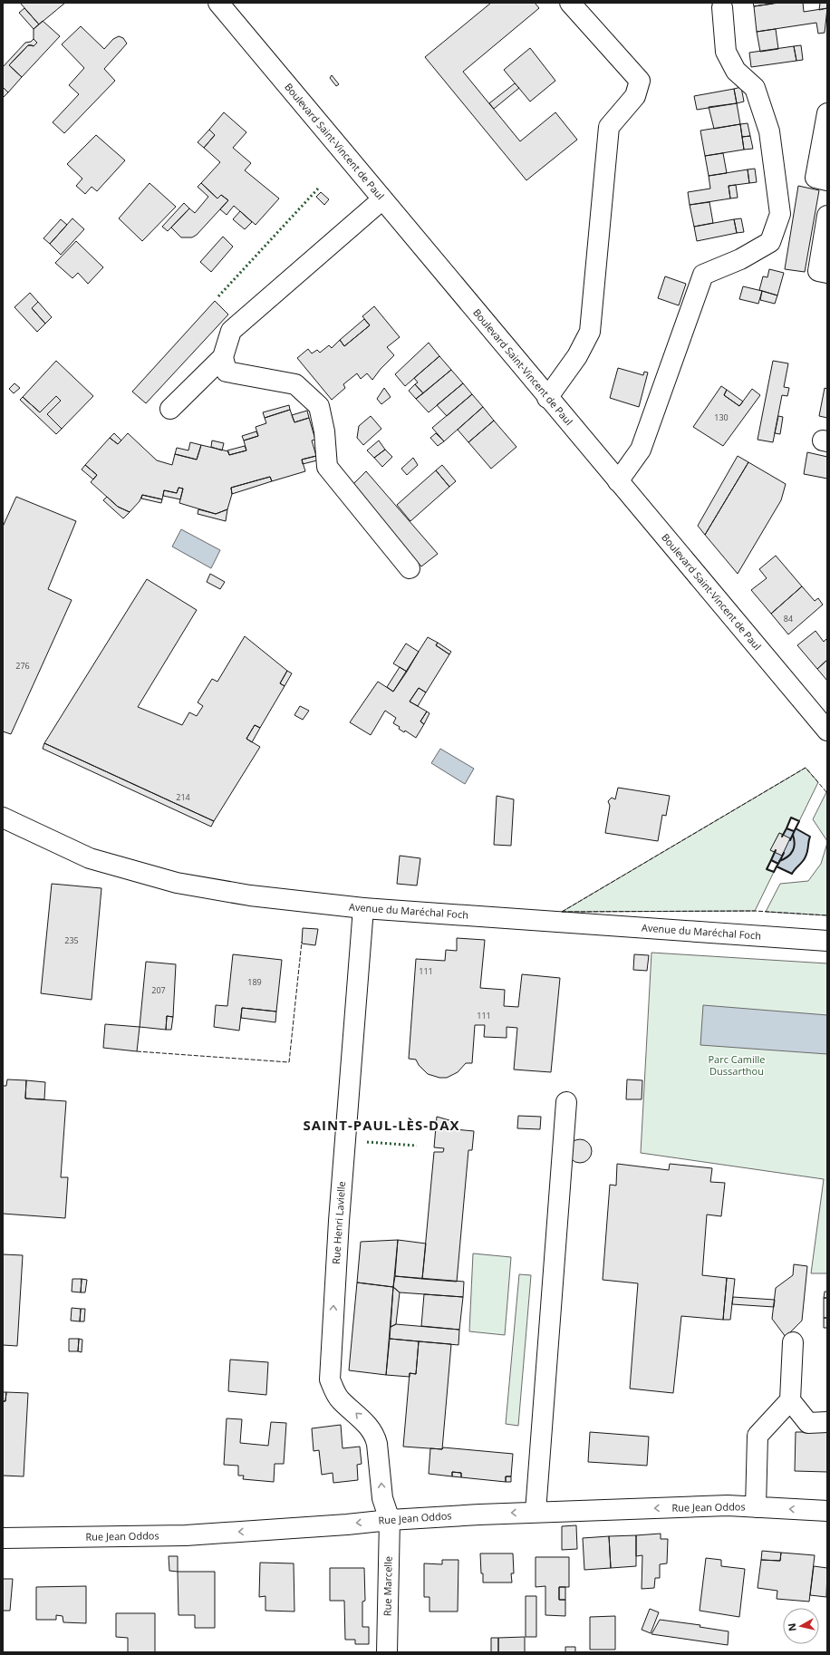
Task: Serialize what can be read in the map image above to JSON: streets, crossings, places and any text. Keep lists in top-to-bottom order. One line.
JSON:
{"streets":{"street":["Boulevard Saint-Vincent de Paul","Avenue du Maréchal Foch","Rue Henri Lavielle","Rue Jean Oddos","Rue Marcelle"]},"crossings":[["Avenue du Maréchal Foch","Rue Henri Lavielle"],["Rue Henri Lavielle","Rue Jean Oddos"],["Rue Henri Lavielle","Rue Marcelle"],["Rue Jean Oddos","Rue Marcelle"]],"one_way":["Rue Henri Lavielle","Rue Jean Oddos"],"districts":["SAINT-PAUL-LÈS-DAX"],"parks":["Parc Camille Dussarthou"],"house_numbers":["130","84","276","214","235","111","189","207","111"],"north":"left"}
